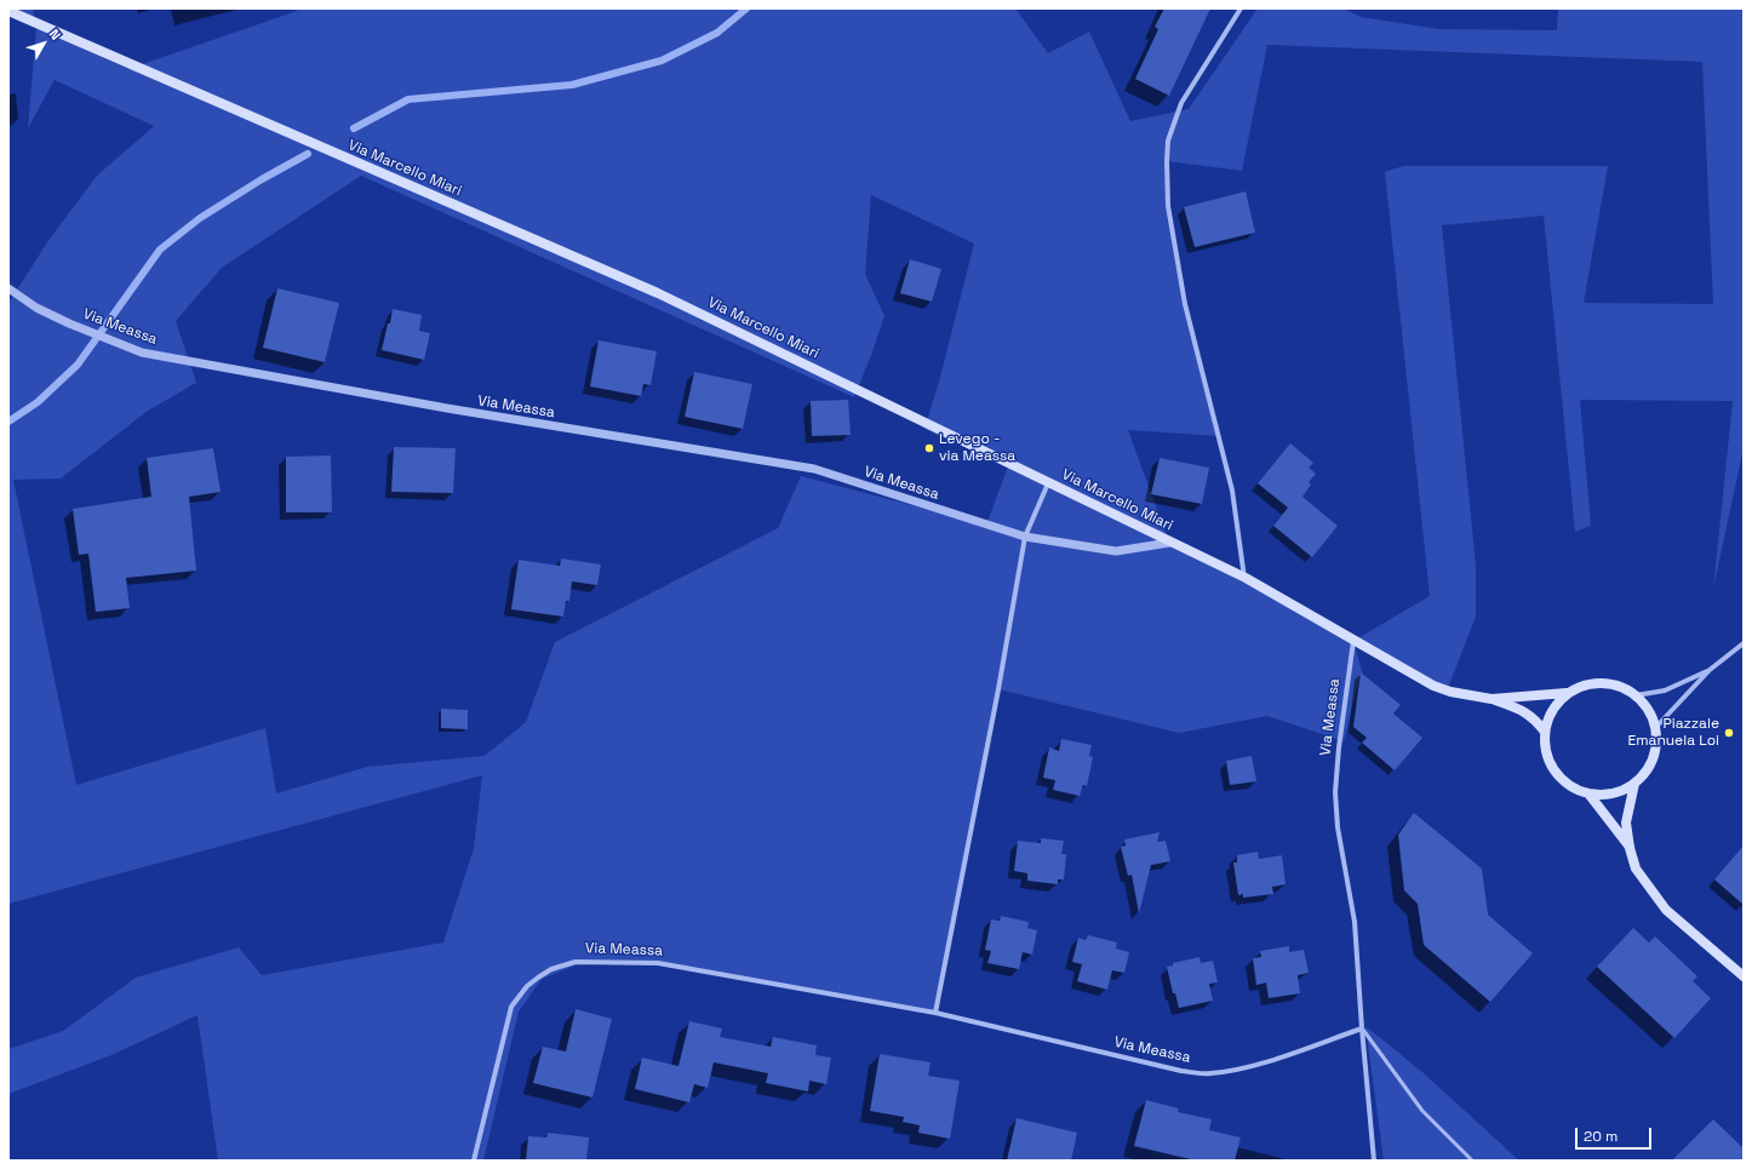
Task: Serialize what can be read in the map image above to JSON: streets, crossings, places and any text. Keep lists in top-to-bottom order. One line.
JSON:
{"streets":{"main road":["Via Marcello Miari"],"street":["Via Meassa"]},"crossings":[["Via Marcello Miari","Via Meassa"]],"places":["Levego - via Meassa","Piazzale Emanuela Loi"],"scale_bar":"20 m","north":"top right"}
